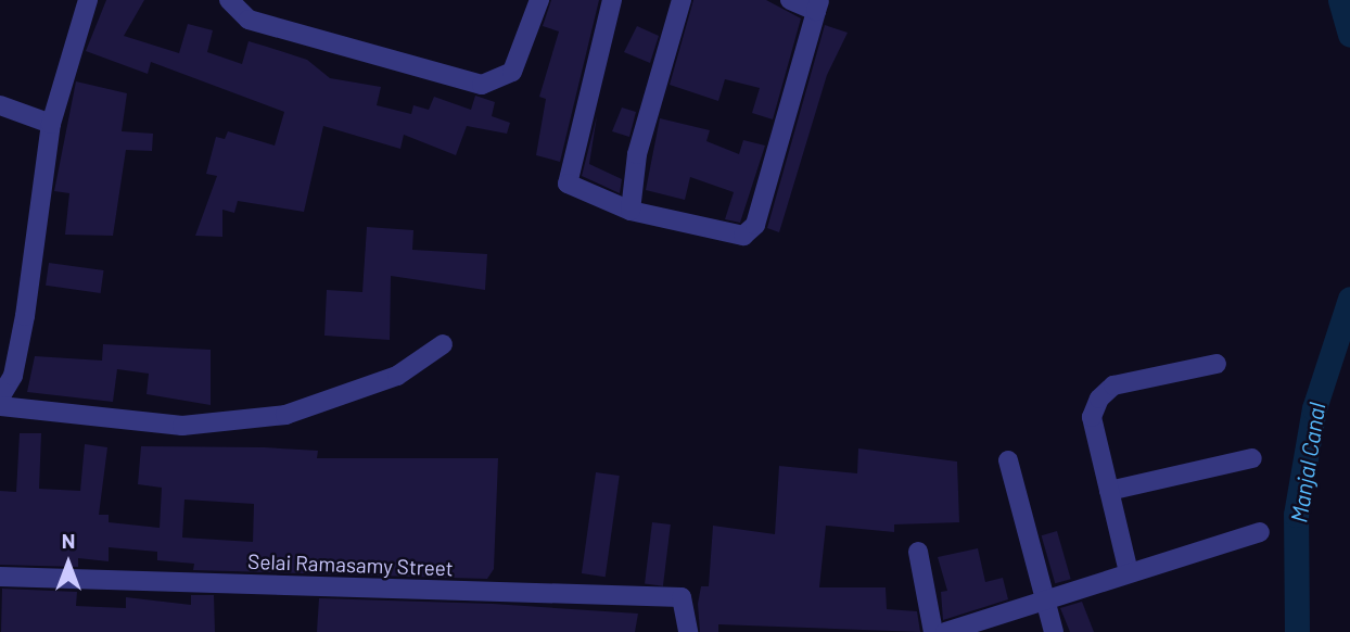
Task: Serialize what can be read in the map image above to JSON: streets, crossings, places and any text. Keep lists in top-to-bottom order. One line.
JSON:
{"streets":{"street":["Selai Ramasamy Street"]},"water":["Manjal Canal"],"north":"top"}
